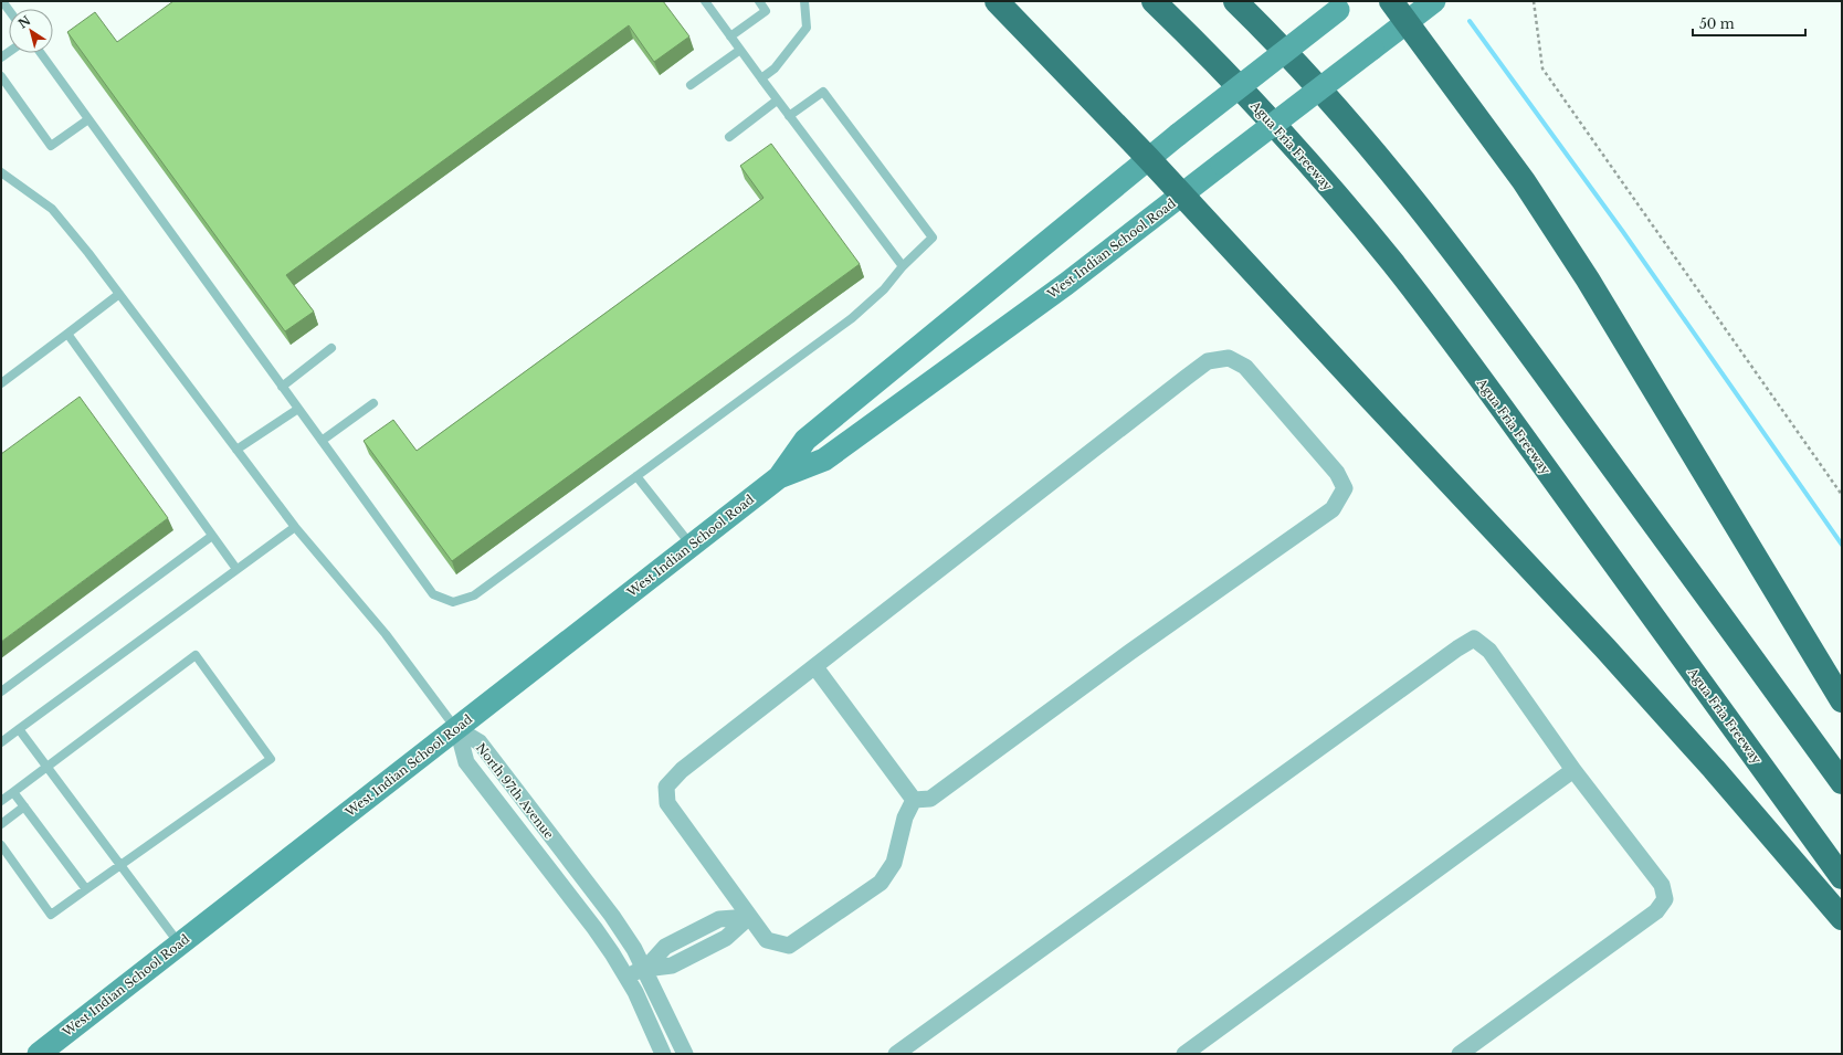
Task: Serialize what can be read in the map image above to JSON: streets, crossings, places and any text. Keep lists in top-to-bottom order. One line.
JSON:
{"streets":{"highway":["Agua Fria Freeway"],"main road":["West Indian School Road"],"street":["North 97th Avenue"]},"crossings":[["West Indian School Road","North 97th Avenue"]],"scale_bar":"50 m","north":"top left"}
